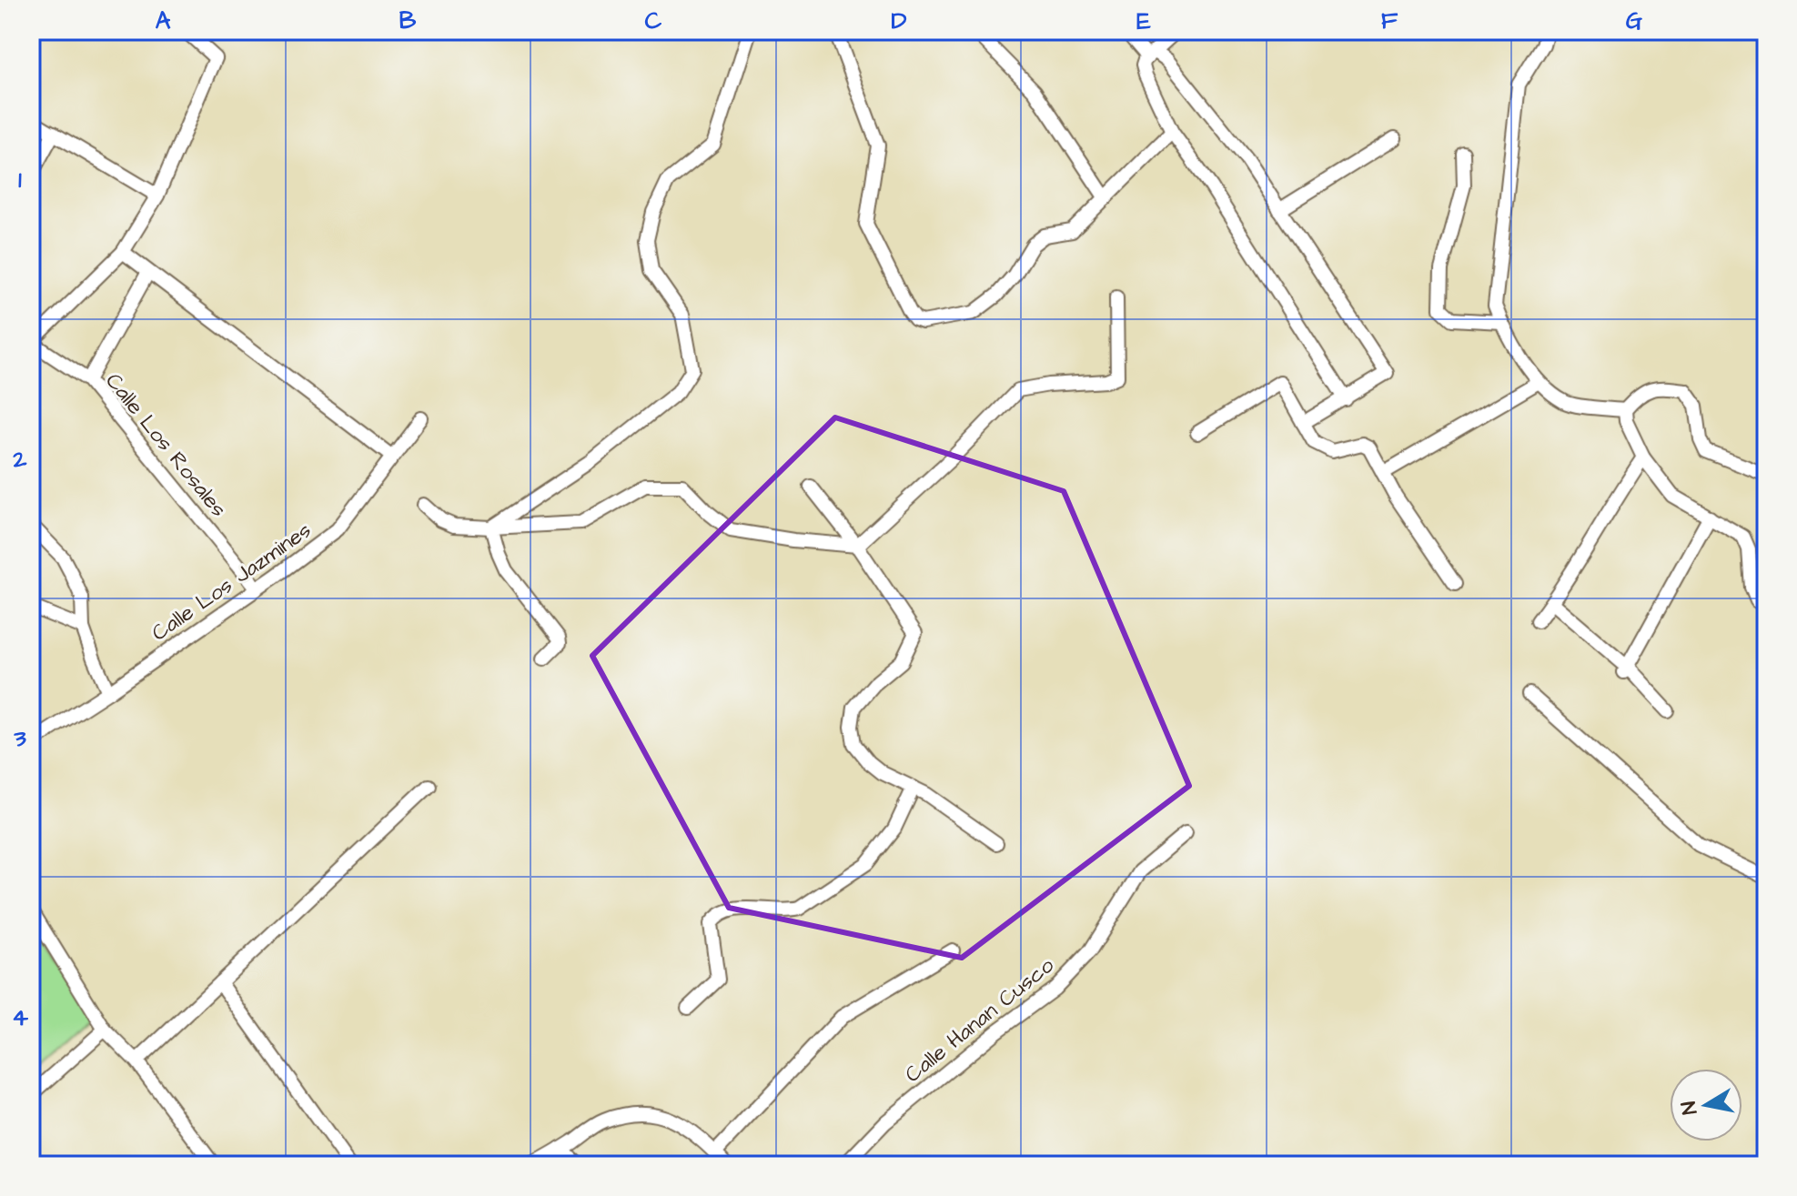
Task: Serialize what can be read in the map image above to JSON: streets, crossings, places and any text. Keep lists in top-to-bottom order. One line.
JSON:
{"streets":{"street":["Calle Los Rosales","Calle Los Jazmines","Calle Hanan Cusco"]},"crossings":[["Calle Los Rosales","Calle Los Jazmines"]],"north":"left","grid":{"columns":["A","B","C","D","E","F","G"],"rows":["1","2","3","4"]}}
